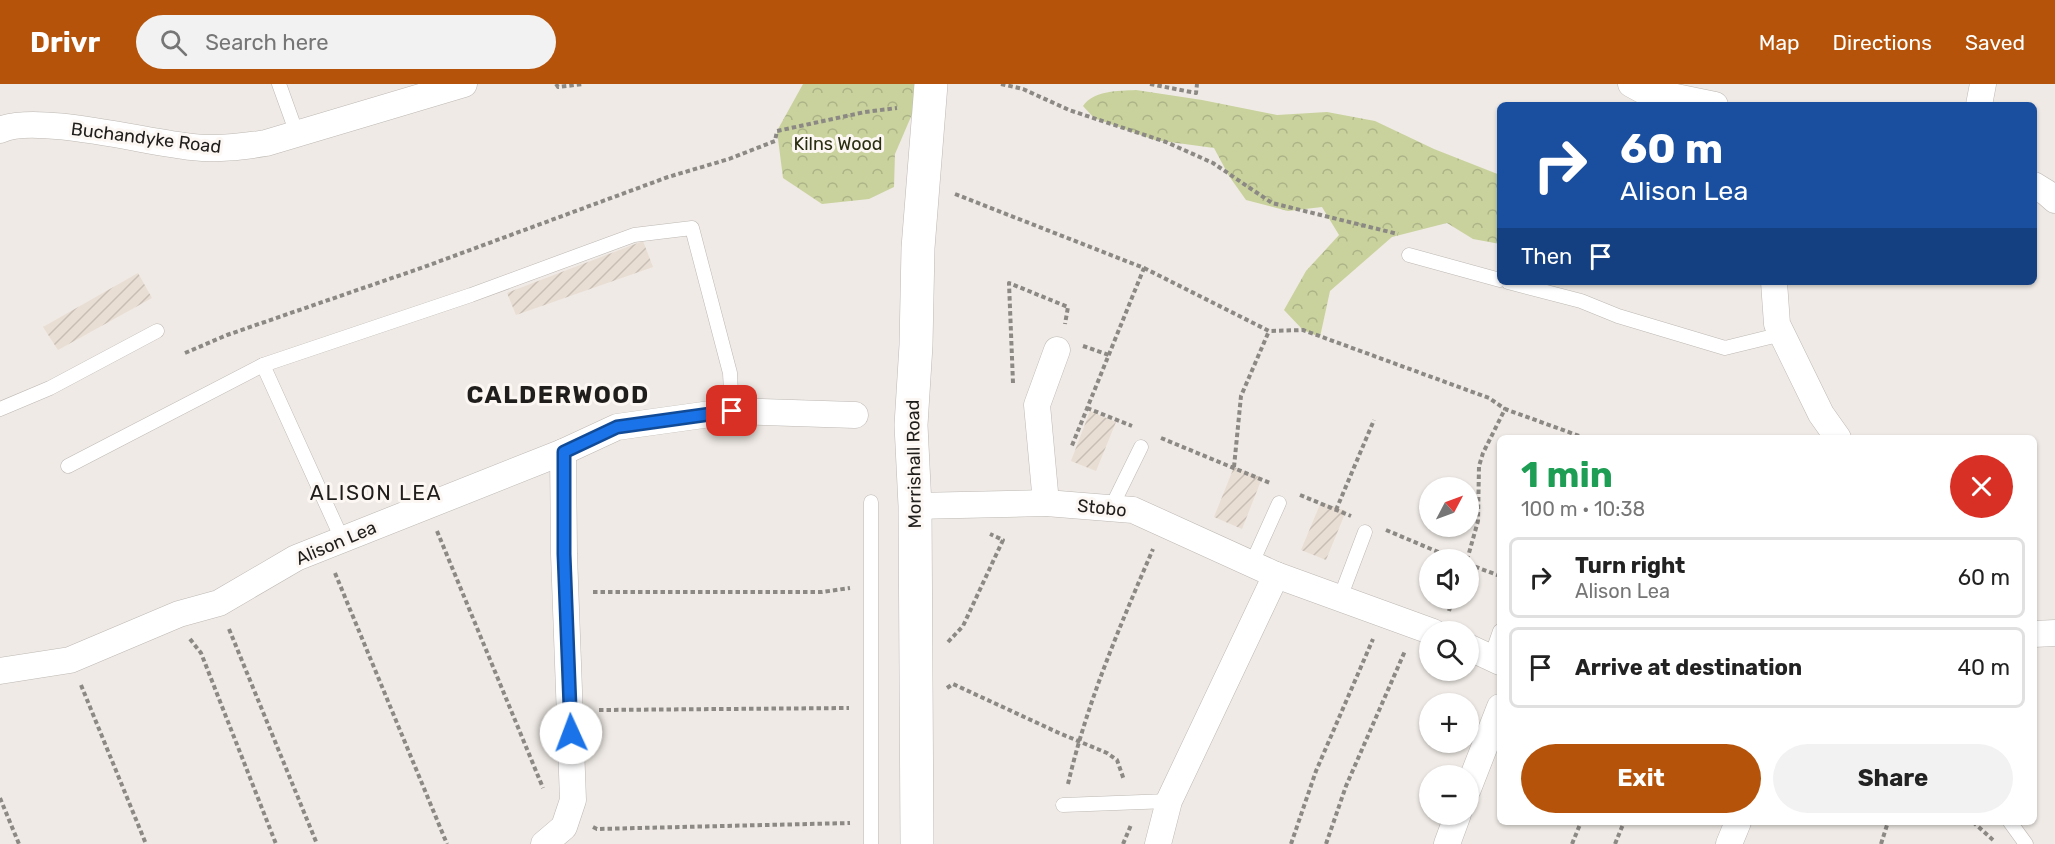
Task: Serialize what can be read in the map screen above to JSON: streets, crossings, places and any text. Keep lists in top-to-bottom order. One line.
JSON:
{"streets":{"street":["Buchandyke Road","Morrishall Road","Stobo","Alison Lea"]},"crossings":[["Morrishall Road","Stobo"]],"districts":["CALDERWOOD","ALISON LEA"],"parks":["Kilns Wood"],"north":"top right","page":{"header":"Drivr","search":"Search here","nav":["Map","Directions","Saved"],"turn":["60 m","Alison Lea"],"then":"Then","heading":["1 min","100 m · 10:38"],"map_buttons":["+","−"],"list":[{"name":"Turn right","note":"Alison Lea","value":"60 m"},{"name":"Arrive at destination","value":"40 m"}],"buttons":["Exit","Share"]}}
